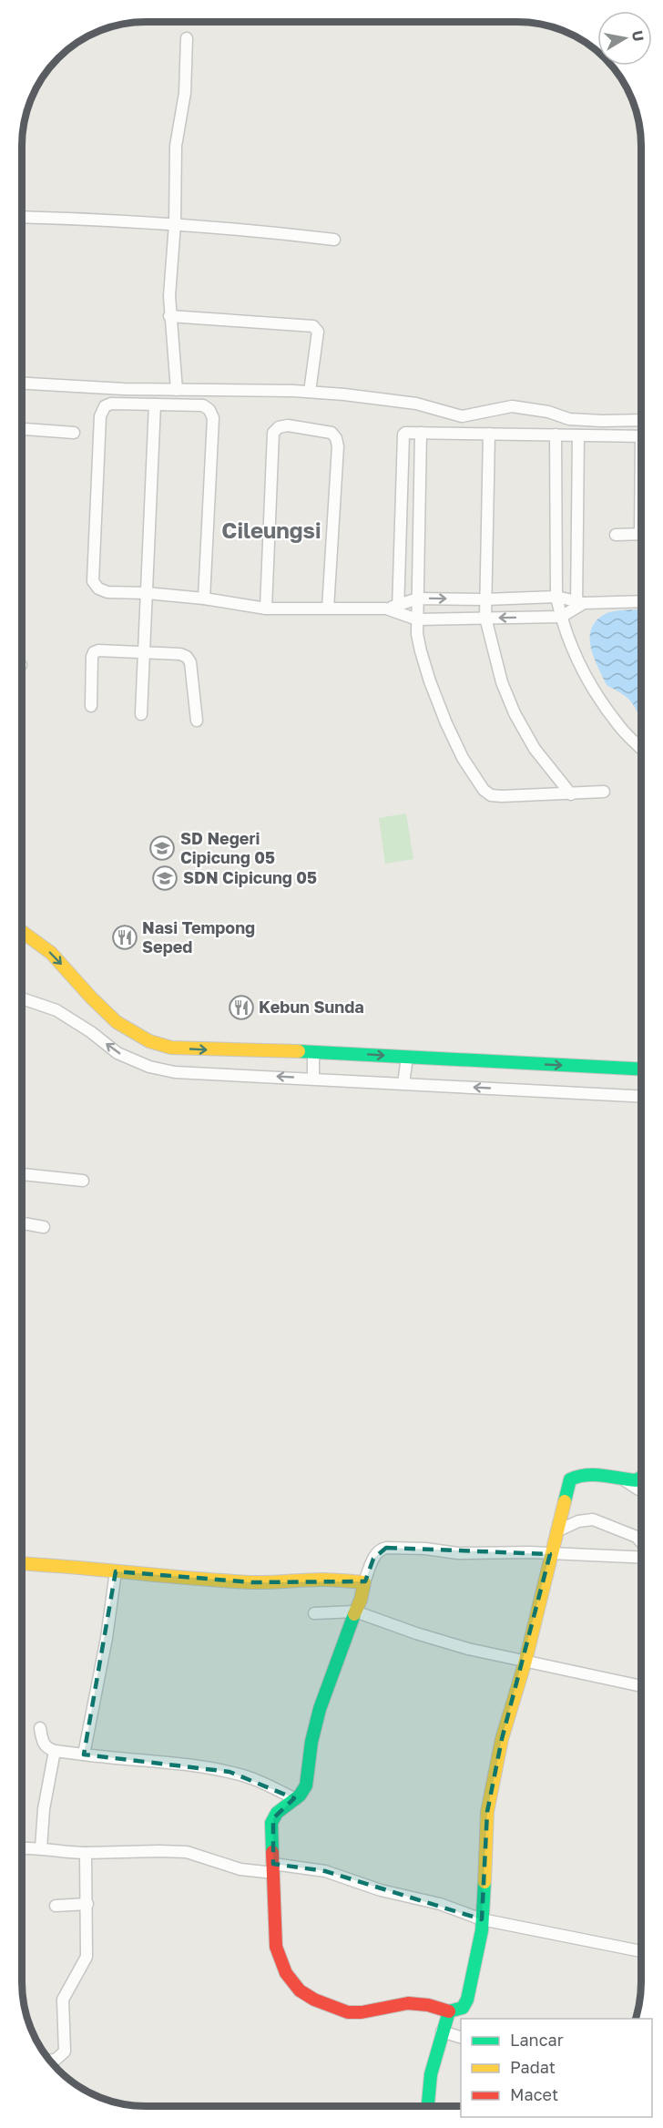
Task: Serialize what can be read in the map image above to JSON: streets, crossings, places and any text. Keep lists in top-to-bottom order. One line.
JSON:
{"districts":["Cileungsi"],"places":{"school or university":["SD Negeri Cipicung 05","SDN Cipicung 05"],"restaurant":["Nasi Tempong Seped","Kebun Sunda"]},"legend":["Lancar","Padat","Macet"],"north":"right"}
